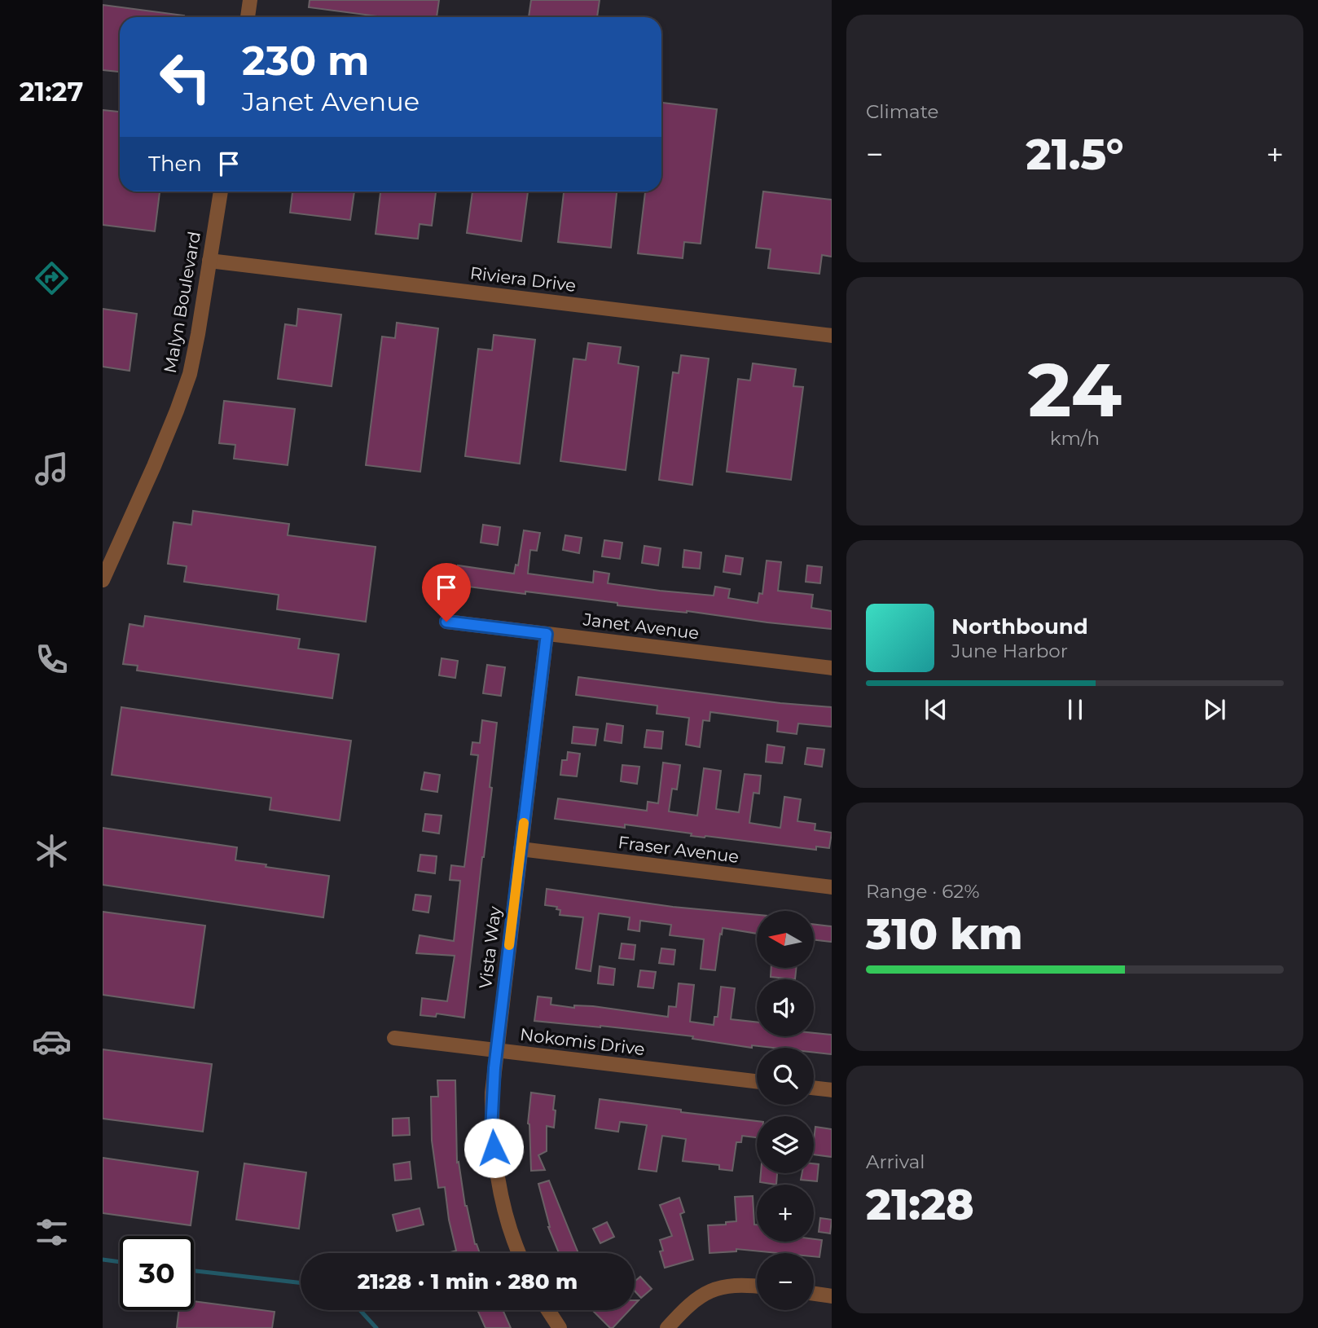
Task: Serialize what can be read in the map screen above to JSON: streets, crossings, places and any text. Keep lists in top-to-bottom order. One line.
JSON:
{"streets":{"street":["Riviera Drive","Malyn Boulevard","Janet Avenue","Fraser Avenue","Vista Way","Nokomis Drive"]},"crossings":[["Riviera Drive","Malyn Boulevard"],["Janet Avenue","Vista Way"],["Fraser Avenue","Vista Way"],["Vista Way","Nokomis Drive"]],"north":"left","page":{"tabs":"21:27","tile":["Climate",["24","km/h"],["Range · 62%","310 km"],["Arrival","21:28"]],"turn":["230 m","Janet Avenue"],"heat":["−","21.5°","+"],"then":"Then","song":["Northbound","June Harbor"],"map_buttons":["+","−"],"limit":"30","trip":"21:28 · 1 min · 280 m"}}
